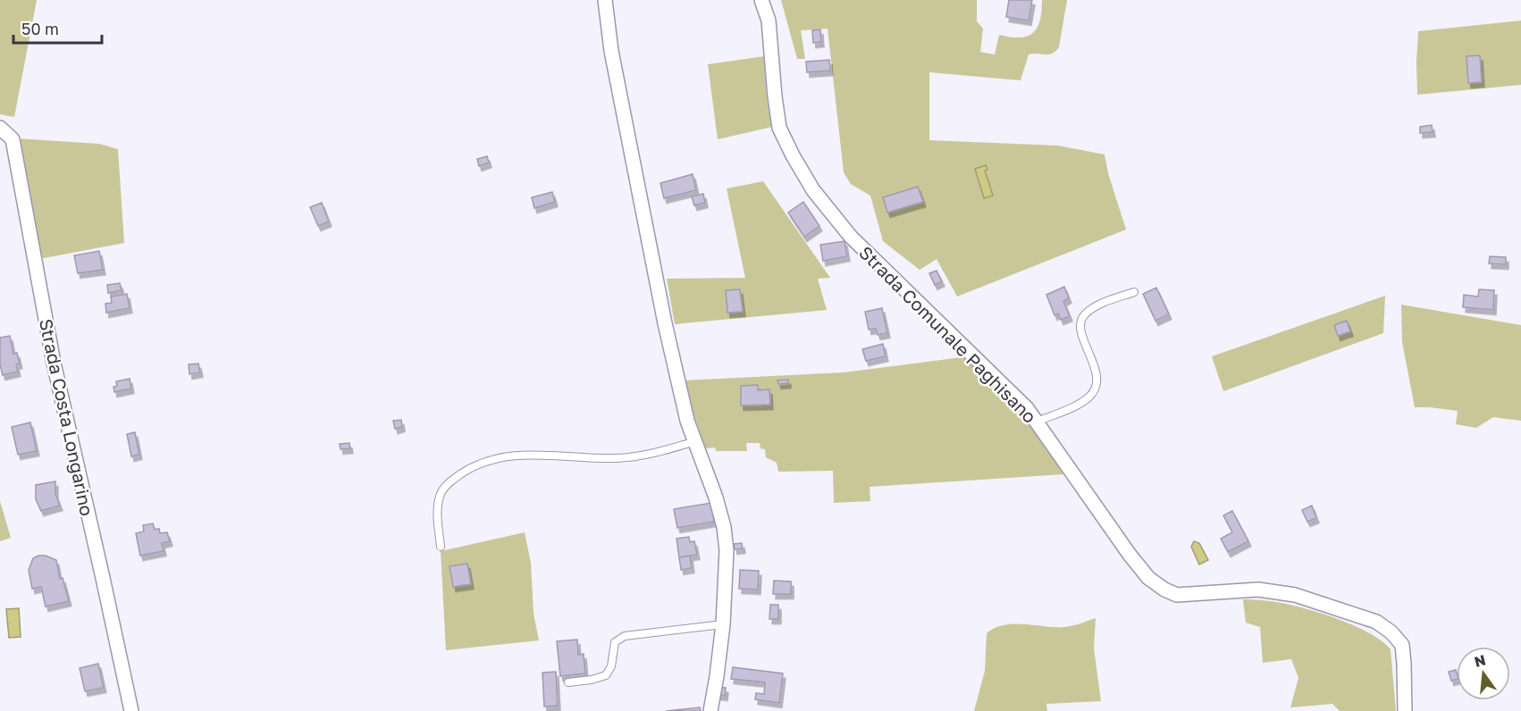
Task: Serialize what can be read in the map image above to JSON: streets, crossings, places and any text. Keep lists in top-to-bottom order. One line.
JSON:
{"streets":{"street":["Strada Comunale Paghisano","Strada Costa Longarino"]},"scale_bar":"50 m","north":"top"}
